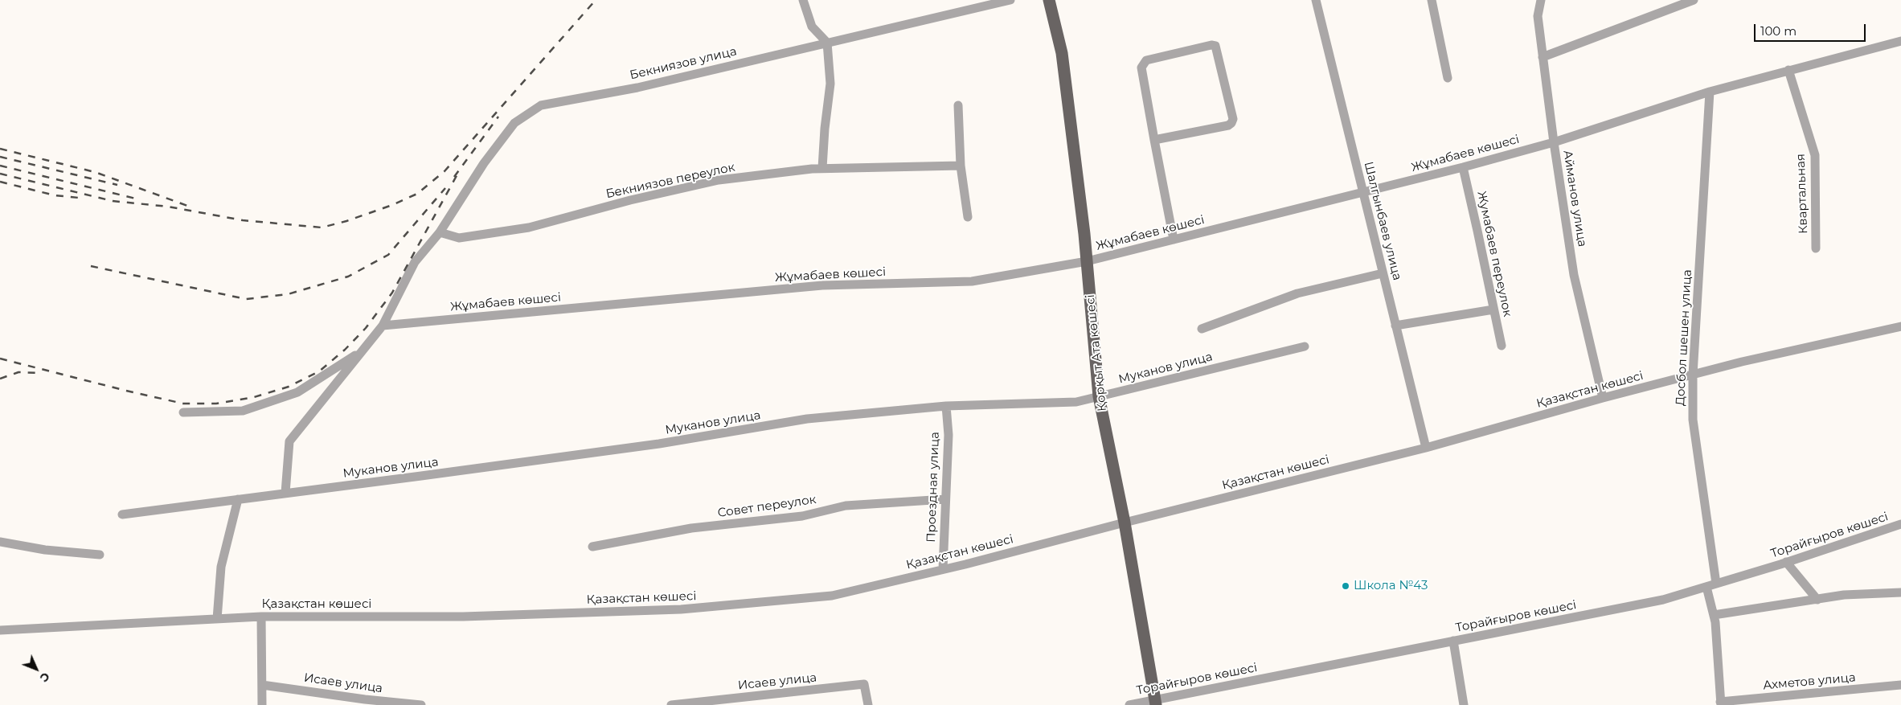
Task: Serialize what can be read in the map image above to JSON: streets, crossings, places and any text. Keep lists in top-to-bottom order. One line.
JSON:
{"streets":{"main road":["Қорқыт Ата көшесі"],"street":["Бекниязов улица","Жұмабаев көшесі","Бекниязов переулок","Квартальная","Айманов улица","Шалгынбаев улица","Жумабаев переулок","Досбол шешен улица","Муканов улица","Қазақстан көшесі","Проездная улица","Совет переулок","Торайғыров көшесі","Исаев улица","Ахметов улица"]},"crossings":[["Бекниязов улица","Жұмабаев көшесі"],["Бекниязов улица","Бекниязов переулок"],["Бекниязов улица","Муканов улица"],["Жұмабаев көшесі","Квартальная"],["Жұмабаев көшесі","Айманов улица"],["Жұмабаев көшесі","Шалгынбаев улица"],["Жұмабаев көшесі","Жумабаев переулок"],["Жұмабаев көшесі","Досбол шешен улица"],["Жұмабаев көшесі","Қорқыт Ата көшесі"],["Айманов улица","Қазақстан көшесі"],["Шалгынбаев улица","Қазақстан көшесі"],["Досбол шешен улица","Қазақстан көшесі"],["Досбол шешен улица","Торайғыров көшесі"],["Қорқыт Ата көшесі","Муканов улица"],["Қорқыт Ата көшесі","Қазақстан көшесі"],["Қорқыт Ата көшесі","Торайғыров көшесі"],["Муканов улица","Проездная улица"],["Қазақстан көшесі","Проездная улица"],["Проездная улица","Совет переулок"]],"places":["Школа №43"],"scale_bar":"100 m","north":"bottom right"}
